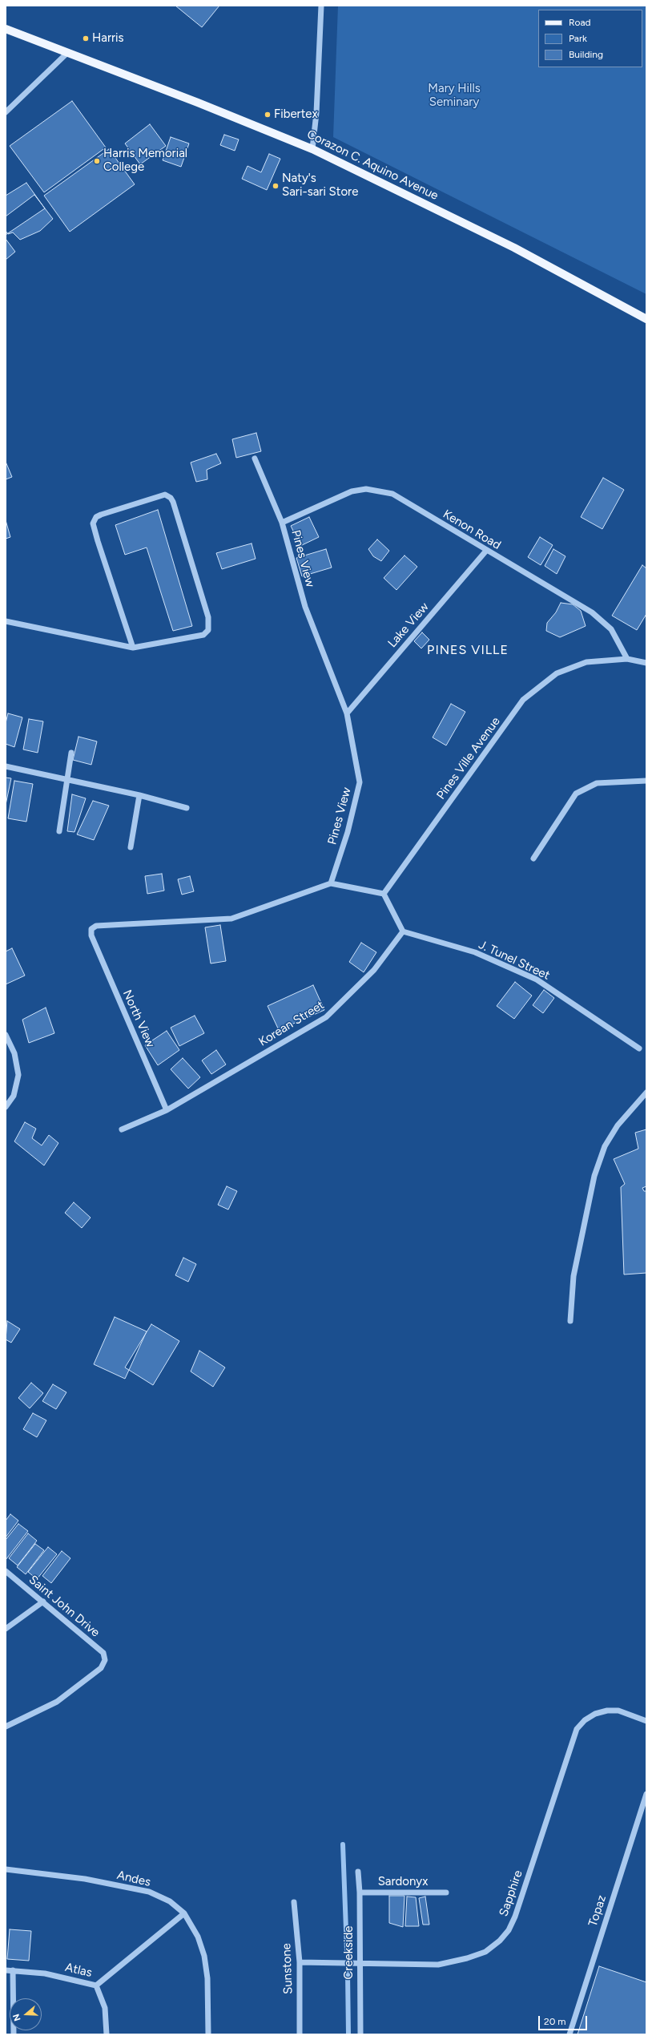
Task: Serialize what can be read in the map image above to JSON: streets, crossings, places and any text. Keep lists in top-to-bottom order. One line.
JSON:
{"streets":{"main road":["Corazon C. Aquino Avenue"],"street":["Kenon Road","Pines View","Lake View","Pines Ville Avenue","J. Tunel Street","North View","Korean Street","Saint John Drive","Andes","Sardonyx","Sapphire","Topaz","Creekside","Sunstone","Atlas"]},"crossings":[["Kenon Road","Pines View"],["Kenon Road","Lake View"],["Kenon Road","Pines Ville Avenue"],["Pines View","Lake View"],["Pines View","North View"],["J. Tunel Street","Korean Street"],["North View","Korean Street"],["Sardonyx","Creekside"],["Sapphire","Creekside"],["Sapphire","Sunstone"]],"districts":["PINES VILLE"],"parks":["Mary Hills Seminary"],"places":["Harris","Fibertex","Harris Memorial College","Naty's Sari-sari Store"],"legend":["Road","Park","Building"],"scale_bar":"20 m","north":"left"}
